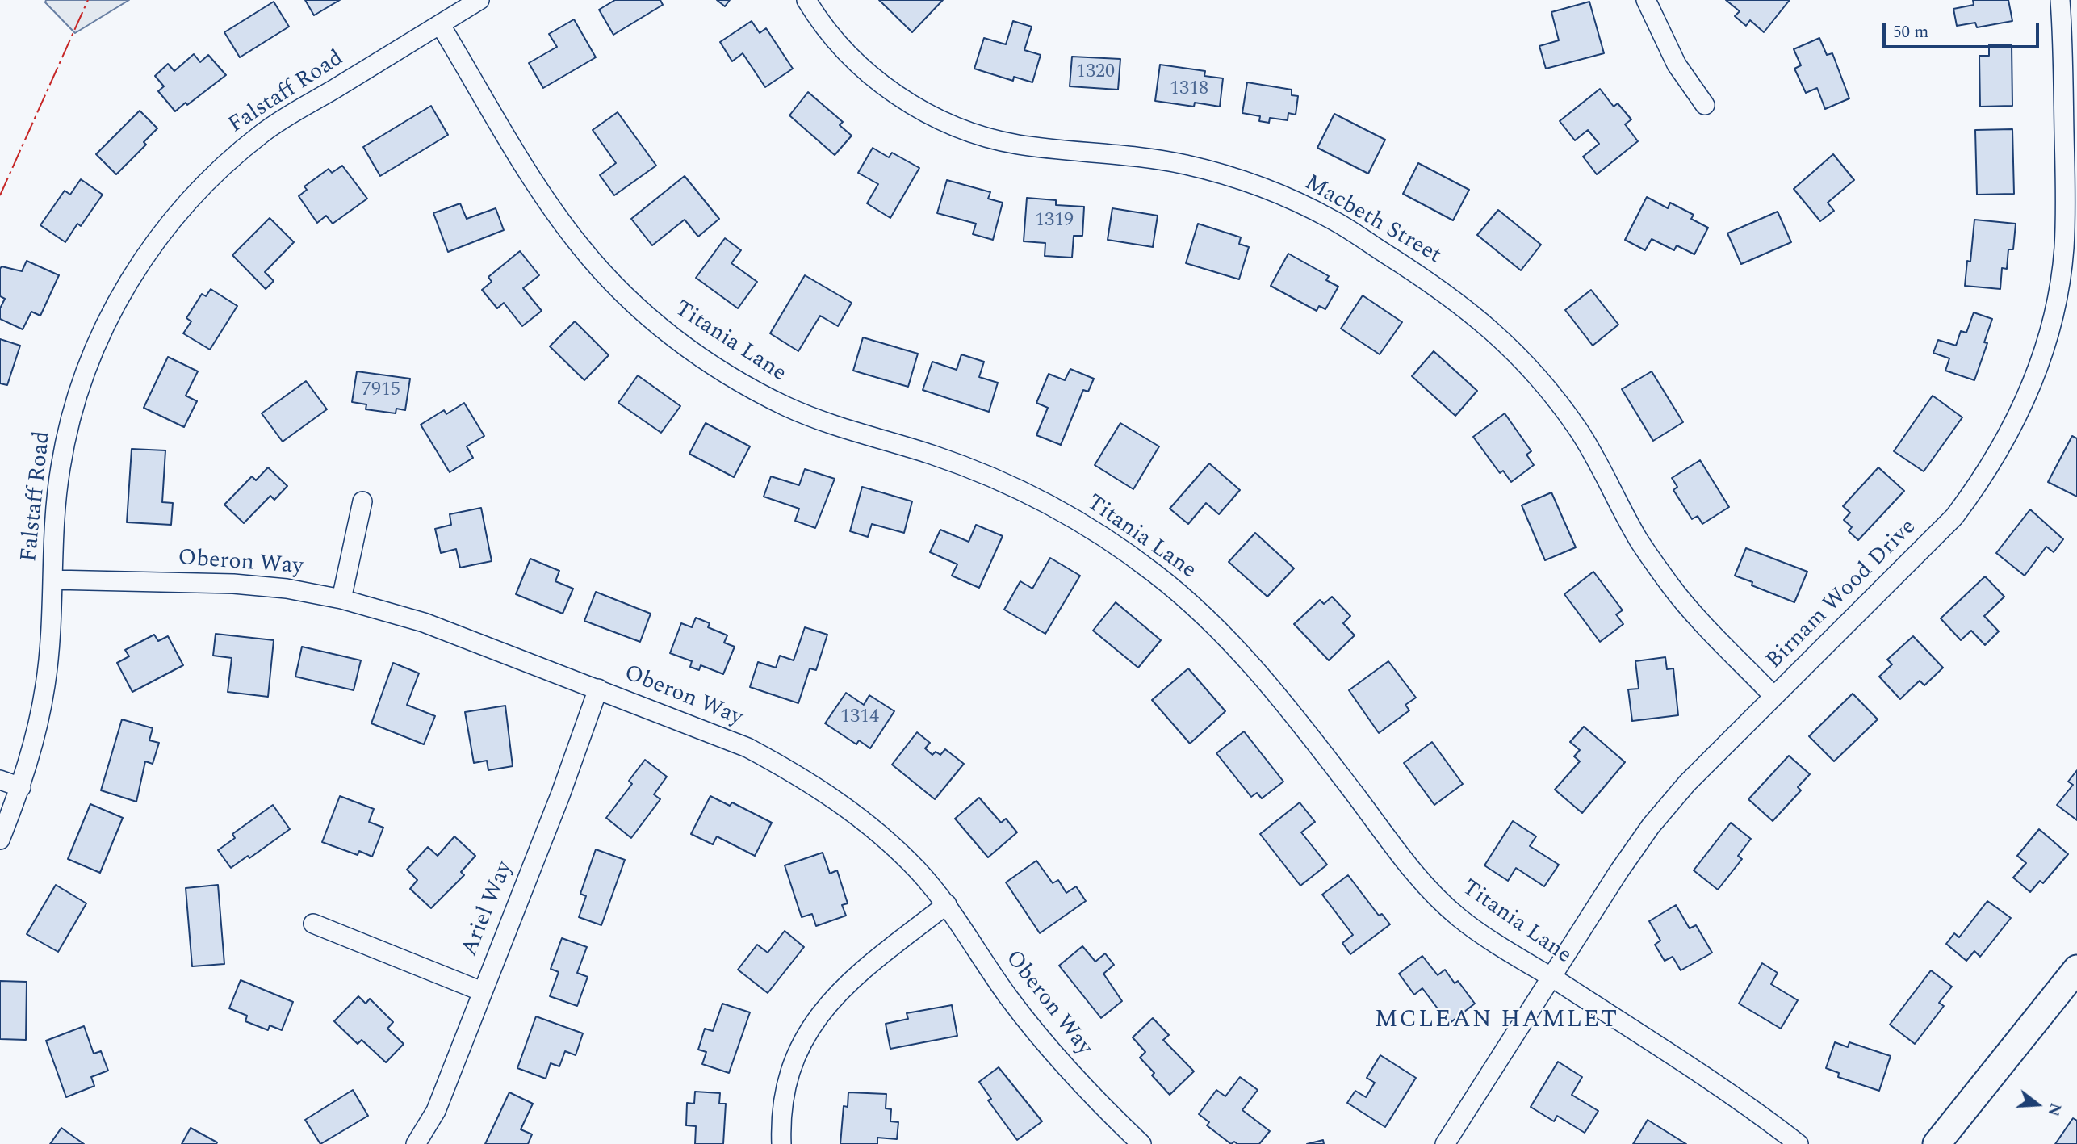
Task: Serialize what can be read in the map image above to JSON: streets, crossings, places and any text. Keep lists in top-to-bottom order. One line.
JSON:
{"streets":{"street":["Falstaff Road","Macbeth Street","Titania Lane","Oberon Way","Birnam Wood Drive","Ariel Way"]},"crossings":[["Falstaff Road","Titania Lane"],["Falstaff Road","Oberon Way"],["Macbeth Street","Birnam Wood Drive"],["Titania Lane","Birnam Wood Drive"],["Oberon Way","Ariel Way"]],"districts":["MCLEAN HAMLET"],"house_numbers":["1320","1318","1319","7915","1314"],"scale_bar":"50 m","north":"right"}
